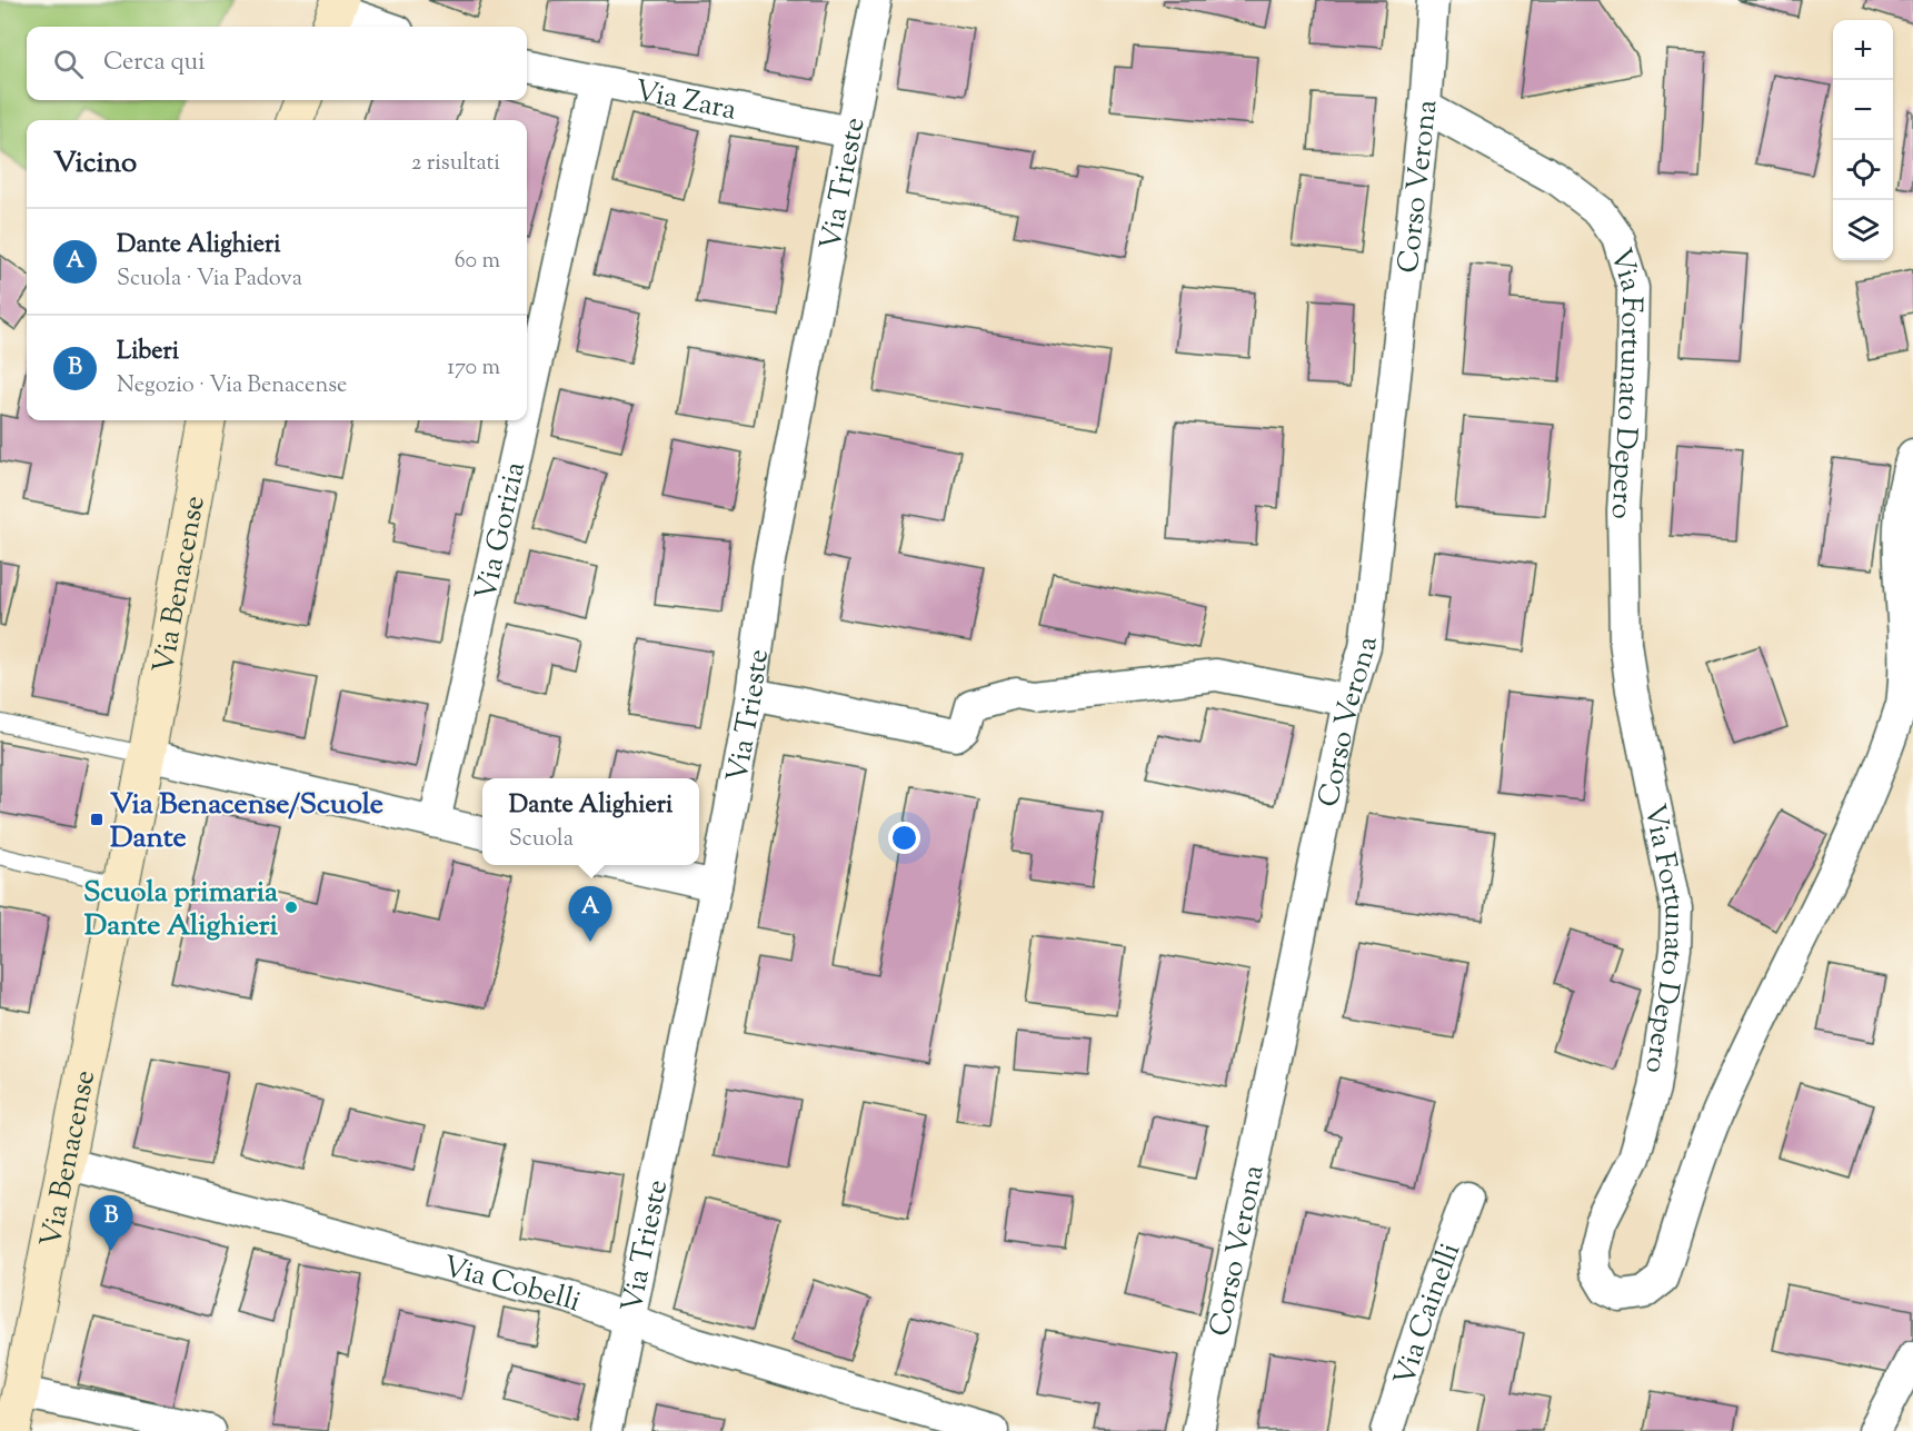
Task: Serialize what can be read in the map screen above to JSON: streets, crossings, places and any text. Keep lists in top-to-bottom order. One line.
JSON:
{"streets":{"main road":["Via Benacense"],"street":["Via Zara","Via Trieste","Corso Verona","Via Fortunato Depero","Via Gorizia","Via Cobelli","Via Cainelli"]},"crossings":[["Via Zara","Via Trieste"],["Via Zara","Via Gorizia"],["Via Trieste","Via Cobelli"],["Corso Verona","Via Fortunato Depero"],["Via Benacense","Via Cobelli"]],"places":{"transit":["Via Benacense/Scuole Dante"],"other":["Scuola primaria Dante Alighieri"]},"page":{"map_buttons":["+","−"],"search":"Cerca qui","heading":["Vicino","2 risultati"],"list":[{"mark":"A","name":"Dante Alighieri","note":"Scuola · Via Padova","value":"60 m"},{"mark":"B","name":"Liberi","note":"Negozio · Via Benacense","value":"170 m"}],"popup":["Dante Alighieri","Scuola"],"pins":["A","B"]}}
